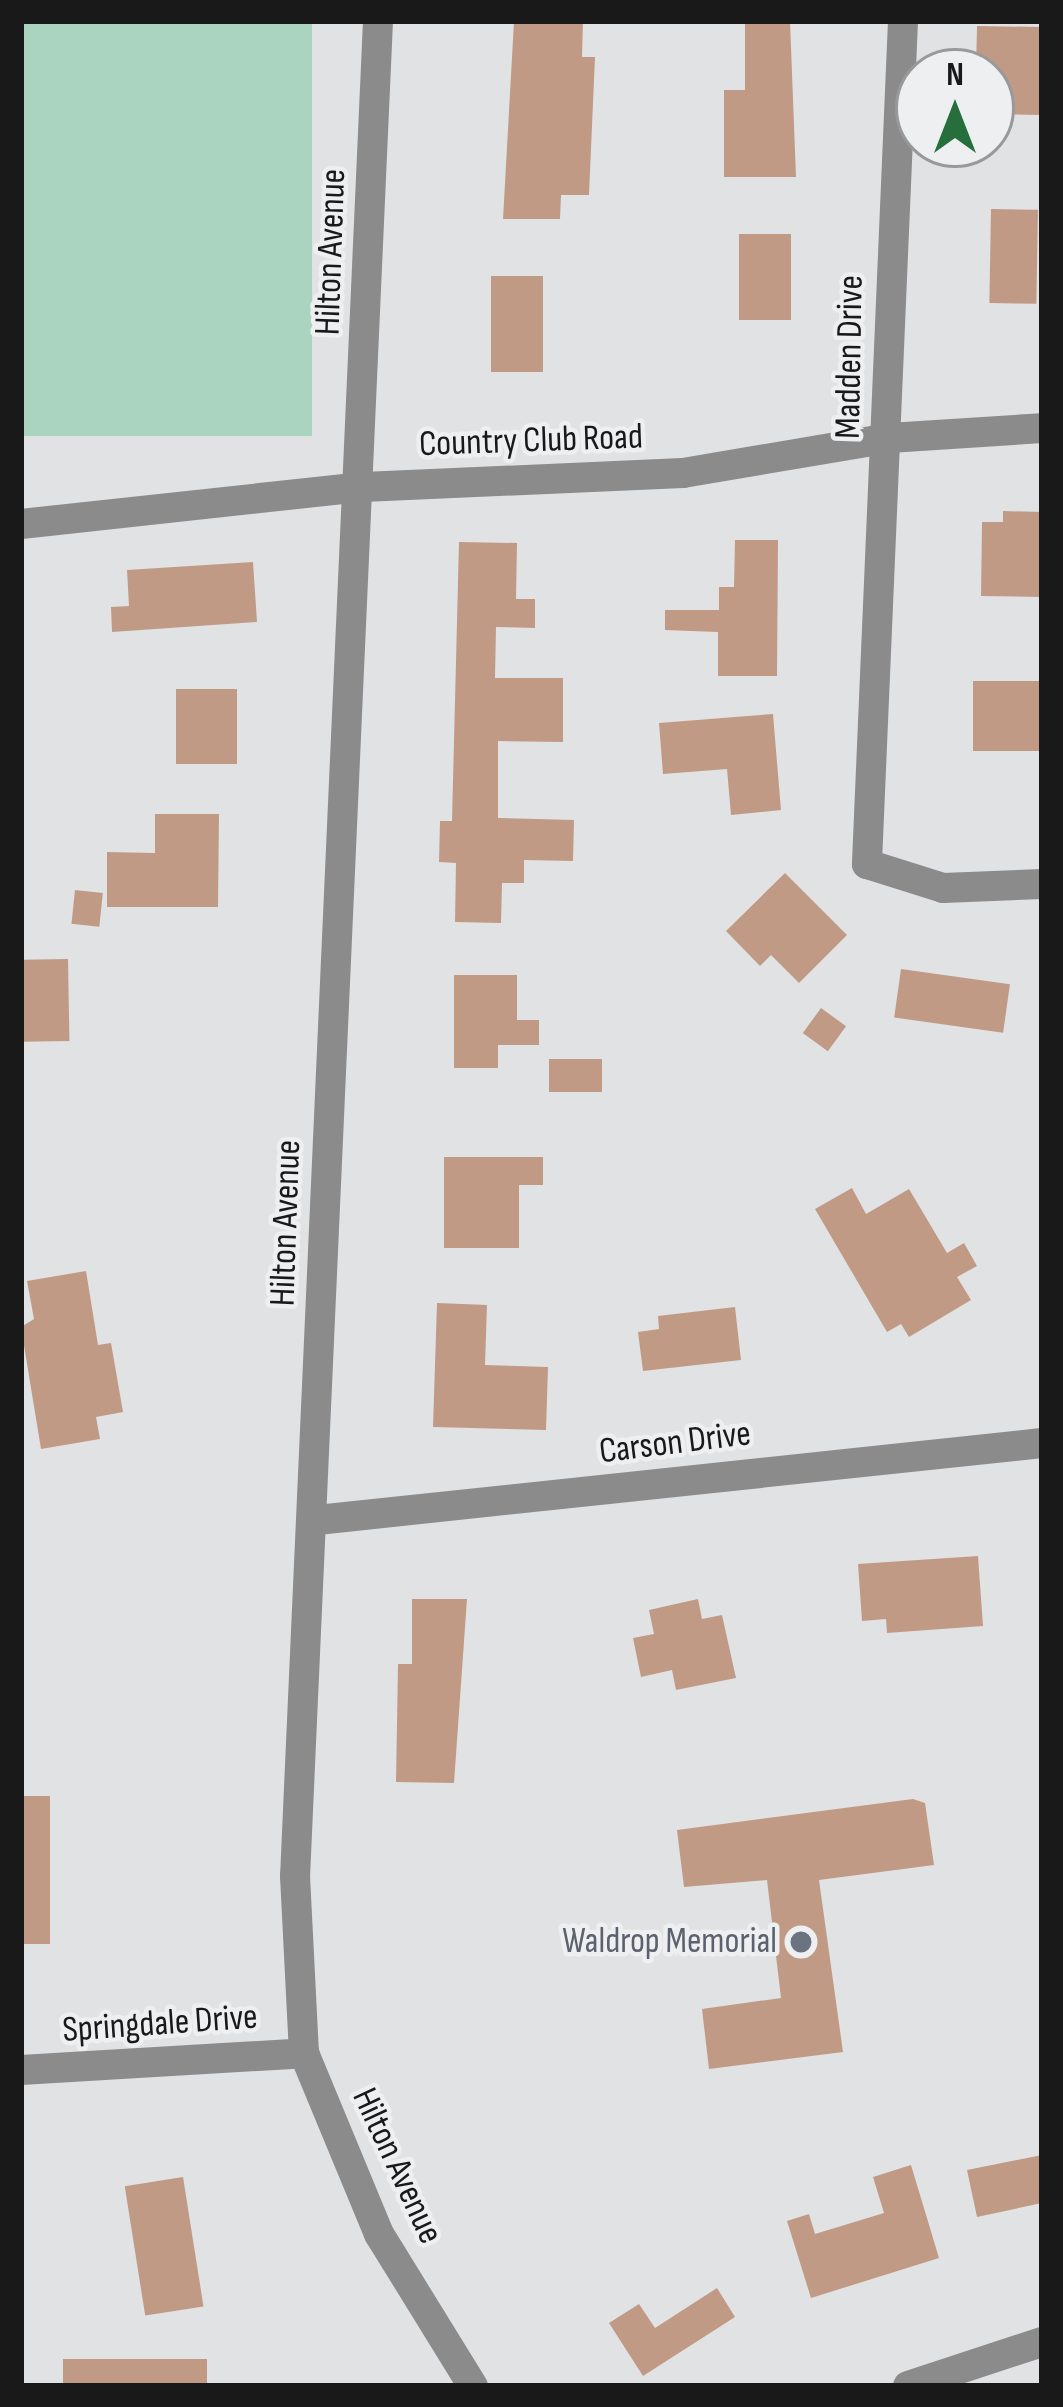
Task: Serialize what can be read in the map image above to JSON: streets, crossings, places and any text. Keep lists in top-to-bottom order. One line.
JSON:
{"streets":{"street":["Hilton Avenue","Madden Drive","Country Club Road","Carson Drive","Springdale Drive"]},"crossings":[["Hilton Avenue","Country Club Road"],["Hilton Avenue","Carson Drive"],["Hilton Avenue","Springdale Drive"],["Madden Drive","Country Club Road"]],"places":["Waldrop Memorial"],"north":"top"}
